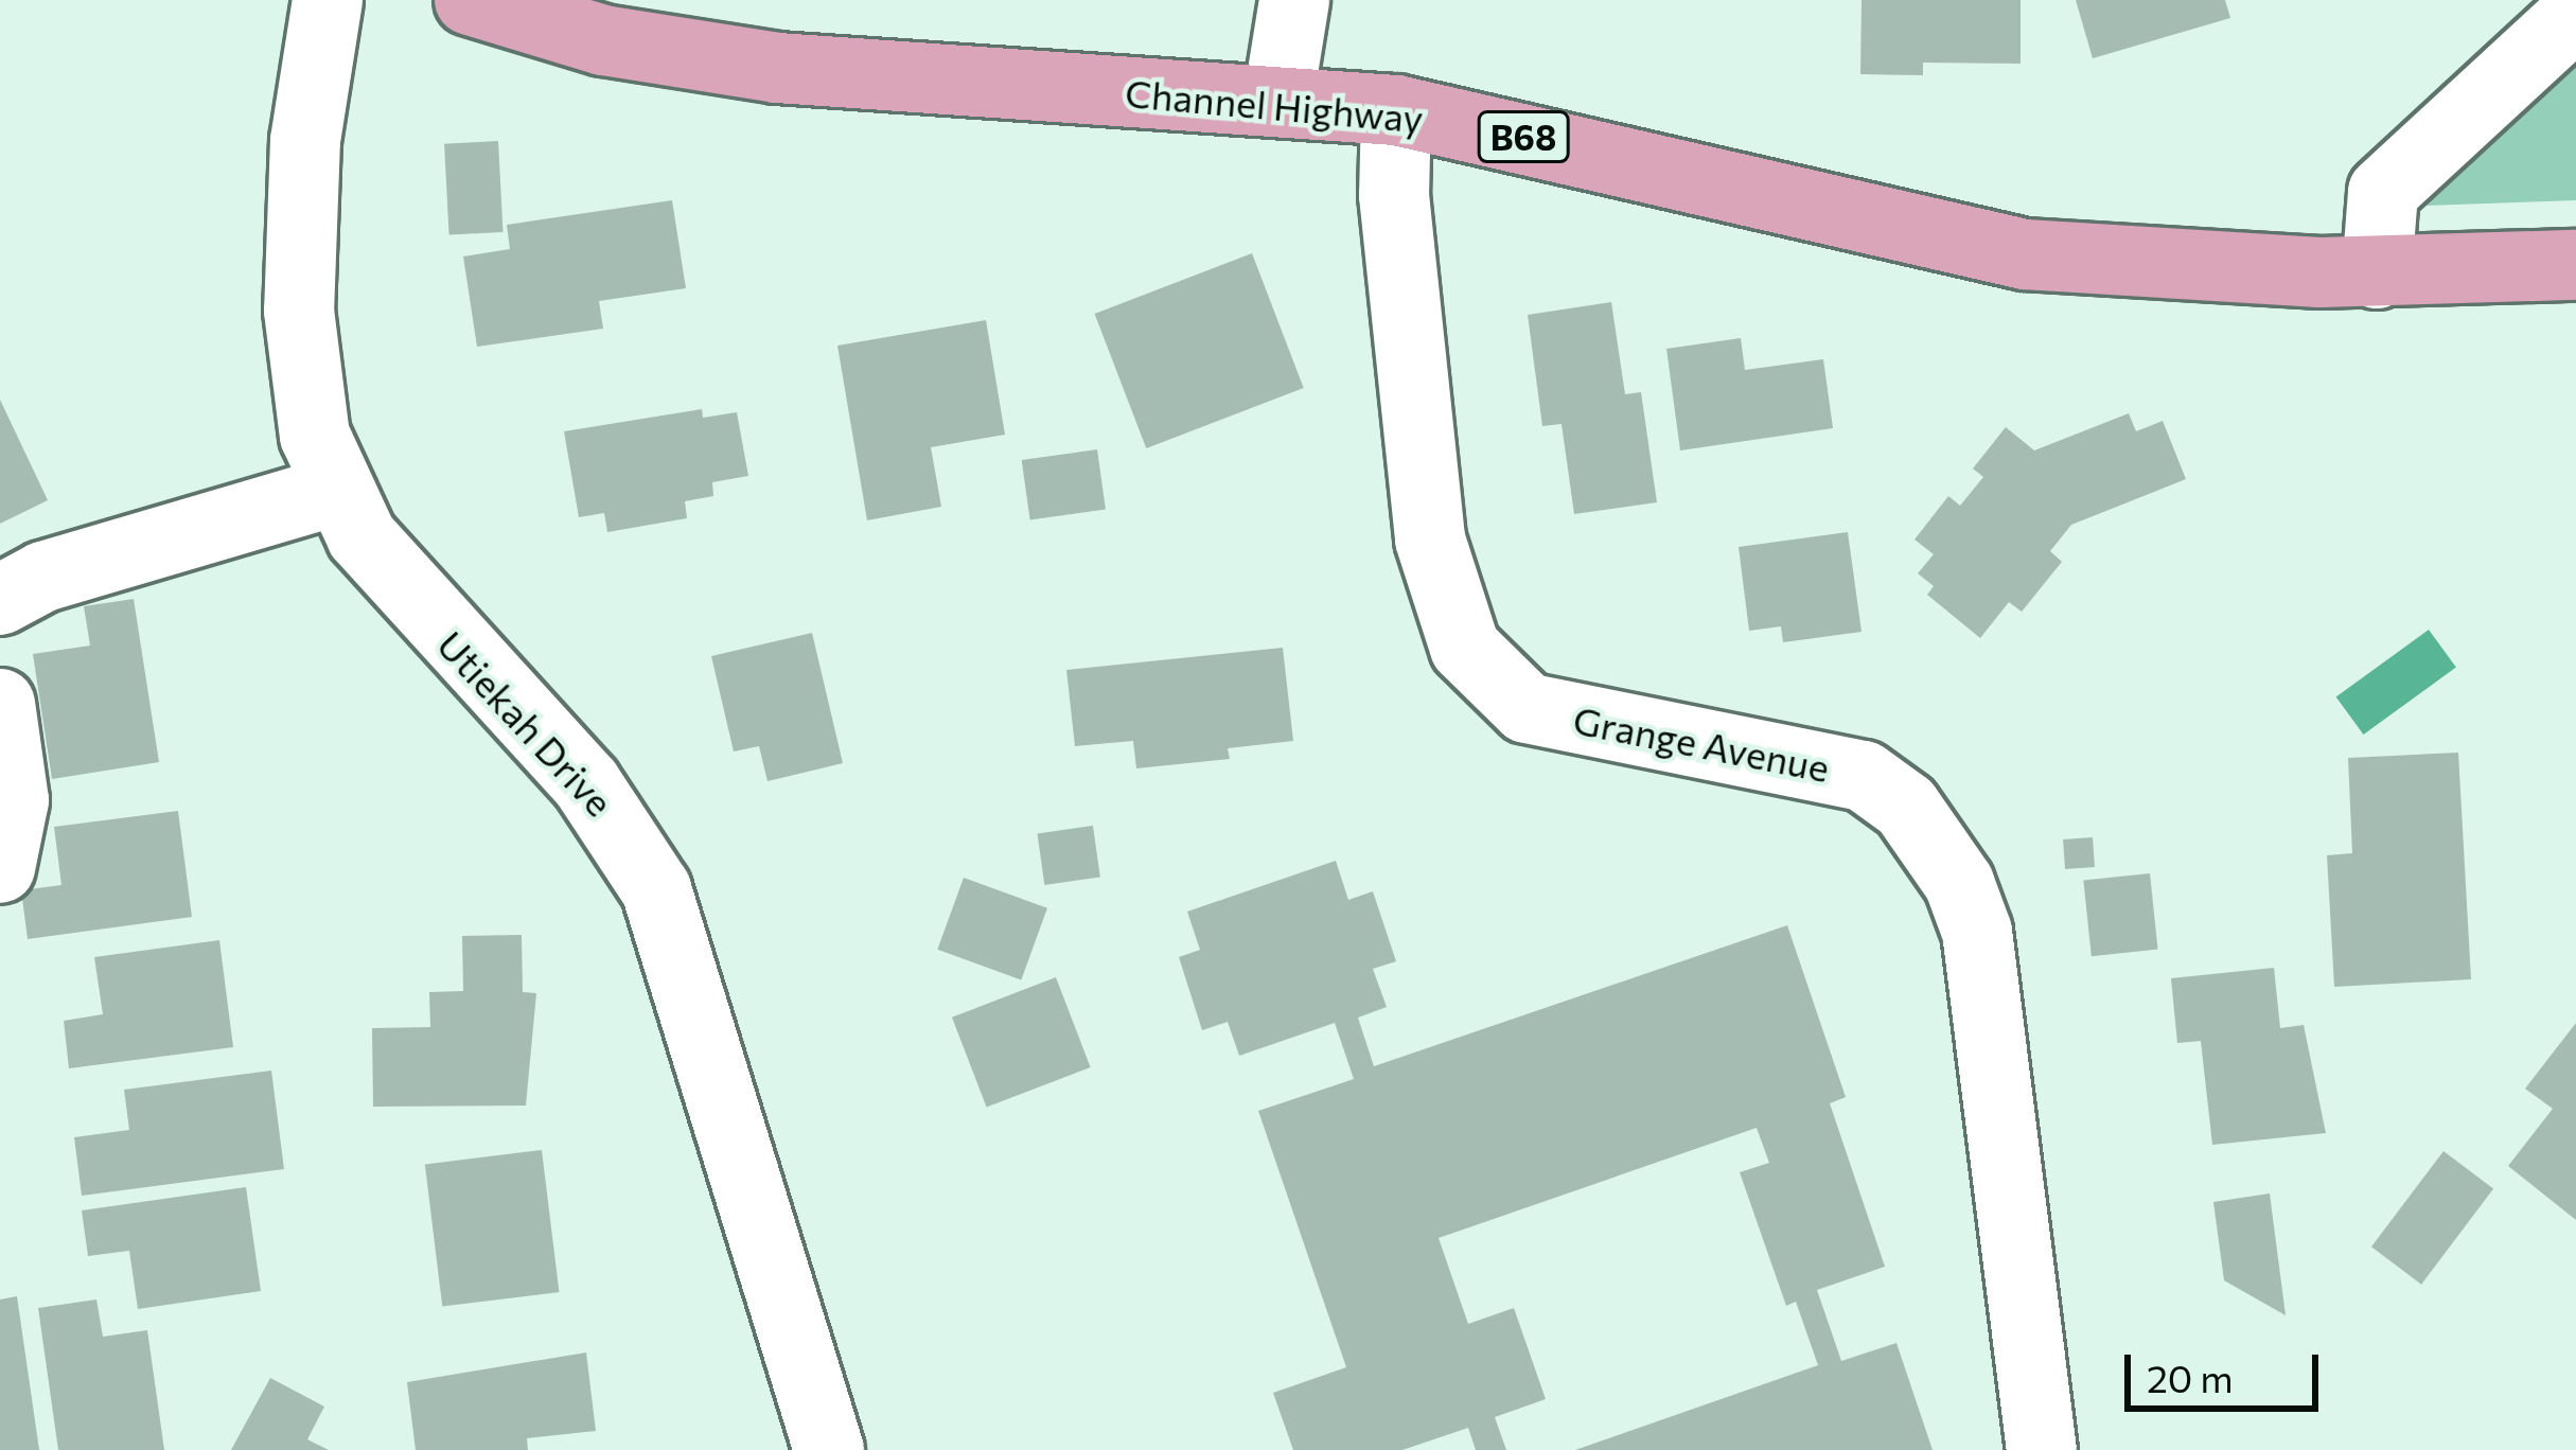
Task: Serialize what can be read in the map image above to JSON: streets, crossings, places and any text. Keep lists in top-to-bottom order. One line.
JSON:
{"streets":{"main road":["Channel Highway","B68"],"street":["Utiekah Drive","Grange Avenue"]},"crossings":[["Channel Highway","Grange Avenue"]],"scale_bar":"20 m"}
